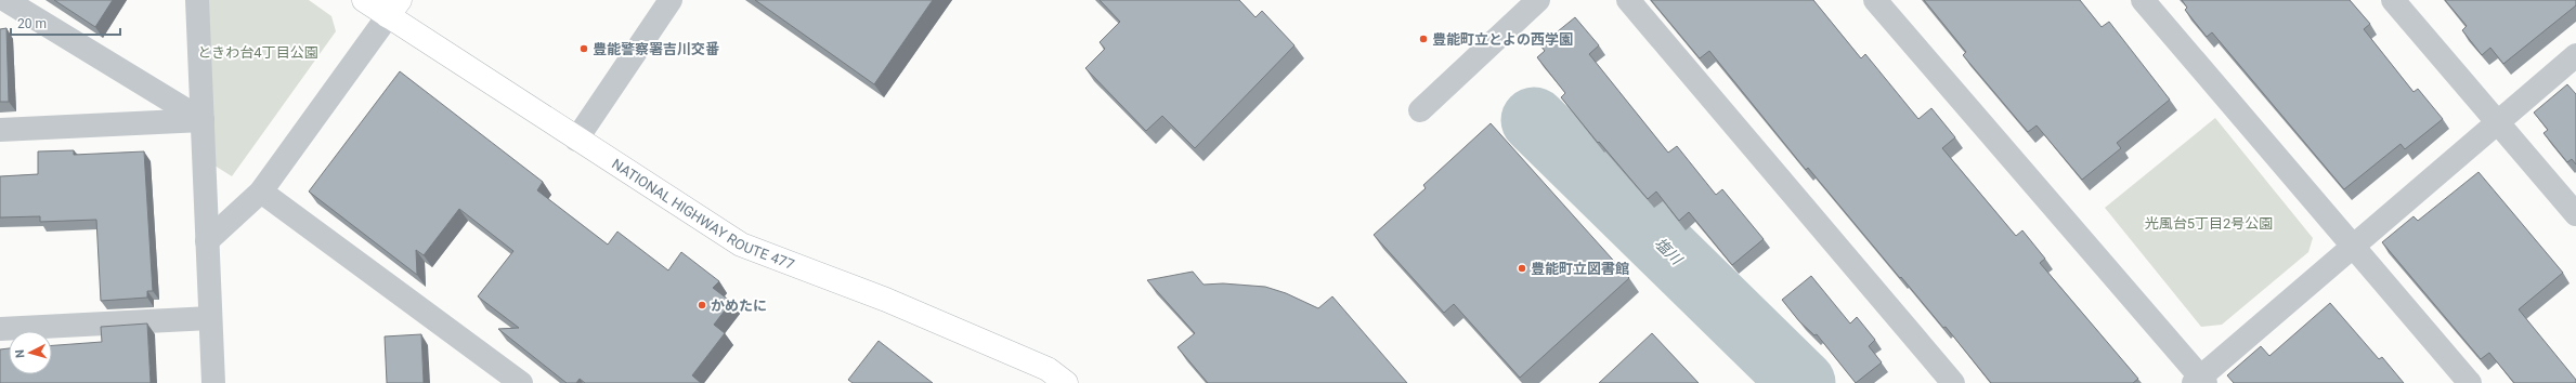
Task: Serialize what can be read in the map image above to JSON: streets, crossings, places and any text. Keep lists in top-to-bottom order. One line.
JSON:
{"streets":{"highway":["NATIONAL HIGHWAY ROUTE 477"]},"water":["塩川"],"parks":["ときわ台4丁目公園","光風台5丁目2号公園"],"places":["豊能町立とよの西学園","豊能警察署吉川交番","豊能町立図書館","かめたに"],"scale_bar":"20 m","north":"left"}
